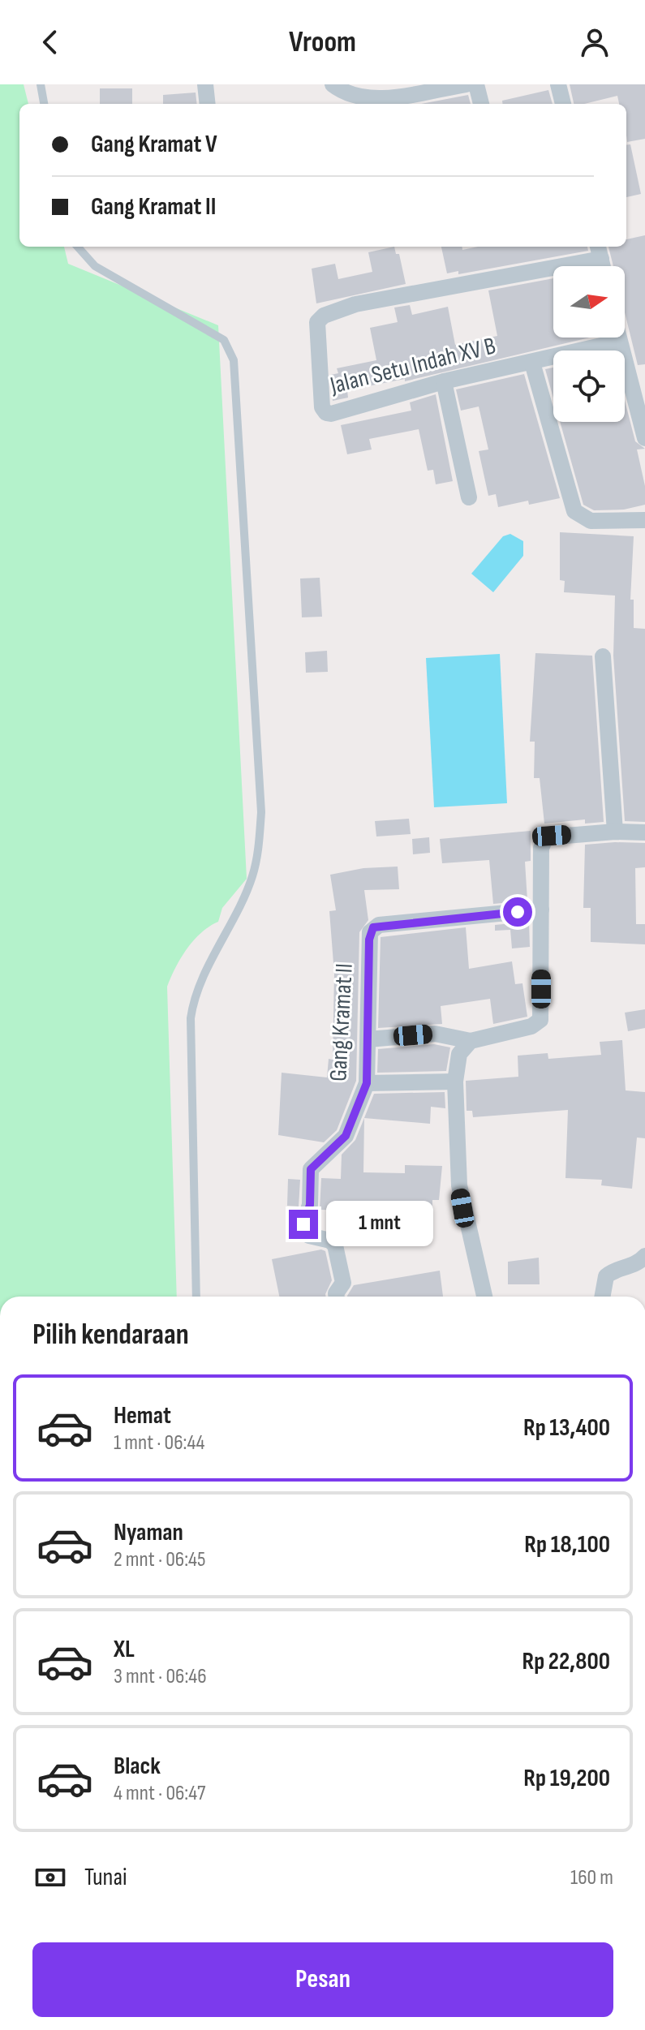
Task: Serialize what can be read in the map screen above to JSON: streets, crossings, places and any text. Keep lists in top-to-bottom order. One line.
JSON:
{"streets":{"street":["Jalan Setu Indah XV B","Gang Kramat II"]},"north":"right","page":{"header":"Vroom","banner":["Gang Kramat V","Gang Kramat II"],"bubble":"1 mnt","heading":"Pilih kendaraan","list":[{"name":"Hemat","note":"1 mnt · 06:44","value":"Rp 13,400"},{"name":"Nyaman","note":"2 mnt · 06:45","value":"Rp 18,100"},{"name":"XL","note":"3 mnt · 06:46","value":"Rp 22,800"},{"name":"Black","note":"4 mnt · 06:47","value":"Rp 19,200"}],"pay":["Tunai","160 m"],"buttons":"Pesan"}}
